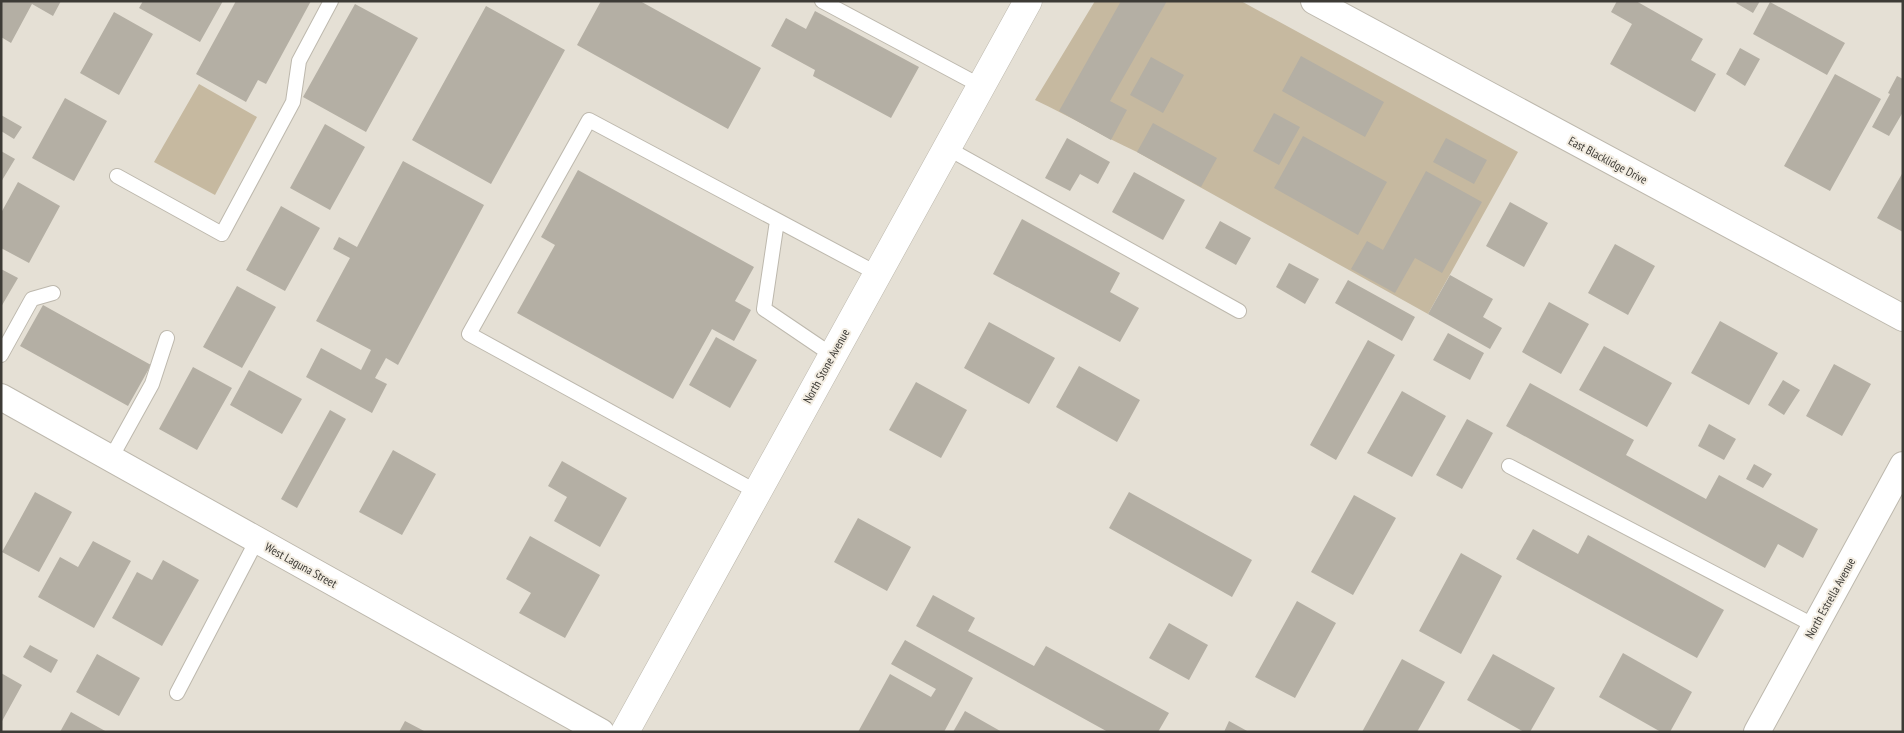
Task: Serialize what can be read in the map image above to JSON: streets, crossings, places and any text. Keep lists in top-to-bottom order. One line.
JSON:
{"streets":{"main road":["North Stone Avenue"],"street":["East Blacklidge Drive","West Laguna Street","North Estrella Avenue"]}}
